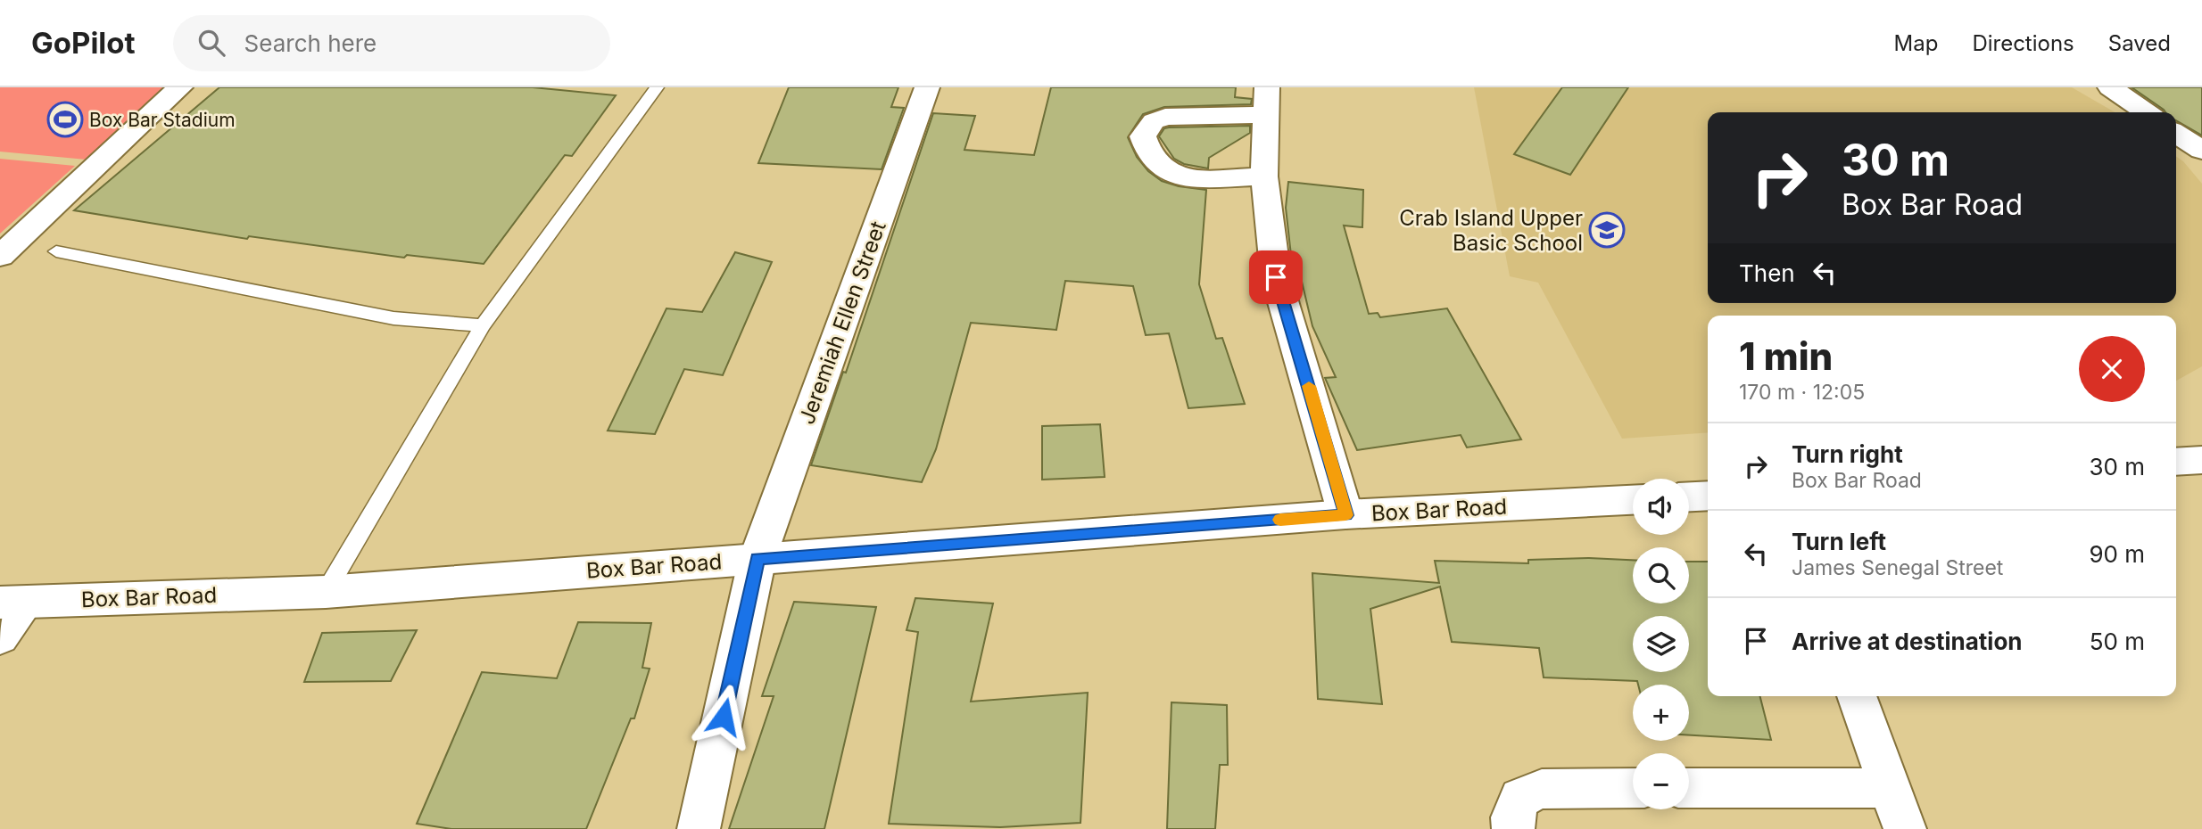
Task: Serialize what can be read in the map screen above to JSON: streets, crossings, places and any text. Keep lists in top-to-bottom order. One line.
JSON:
{"streets":{"street":["Jeremiah Ellen Street","Box Bar Road"]},"crossings":[["Jeremiah Ellen Street","Box Bar Road"]],"places":{"sports":["Box Bar Stadium"],"school or university":["Crab Island Upper Basic School"]},"page":{"header":"GoPilot","search":"Search here","nav":["Map","Directions","Saved"],"turn":["30 m","Box Bar Road"],"then":"Then","heading":["1 min","170 m · 12:05"],"list":[{"name":"Turn right","note":"Box Bar Road","value":"30 m"},{"name":"Turn left","note":"James Senegal Street","value":"90 m"},{"name":"Arrive at destination","value":"50 m"}],"map_buttons":["+","−"]}}
